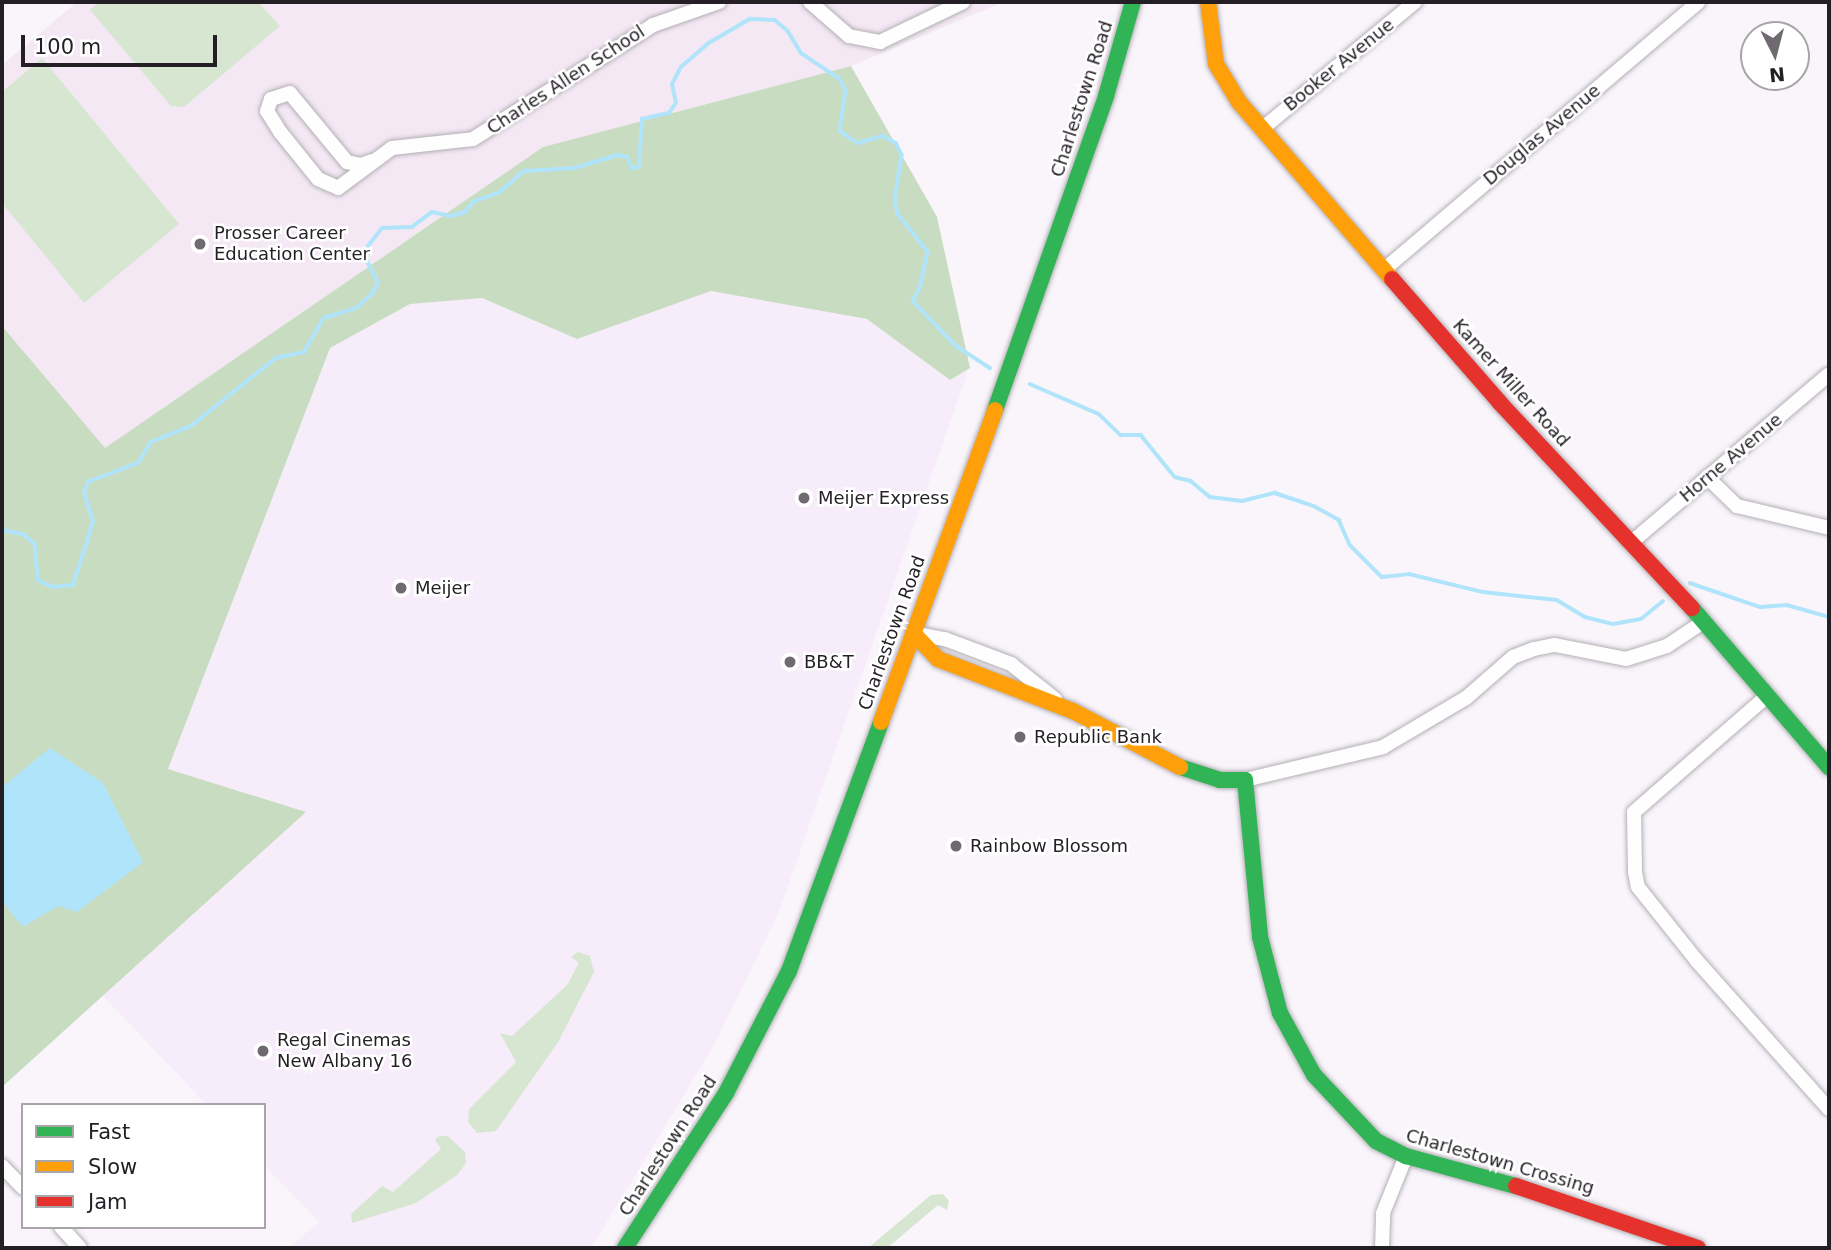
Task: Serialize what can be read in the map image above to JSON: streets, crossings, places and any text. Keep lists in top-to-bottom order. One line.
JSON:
{"streets":{"street":["Booker Avenue","Charles Allen School","Charlestown Road","Douglas Avenue","Kamer Miller Road","Horne Avenue","Charlestown Crossing"]},"crossings":[["Booker Avenue","Kamer Miller Road"],["Douglas Avenue","Kamer Miller Road"],["Kamer Miller Road","Horne Avenue"]],"places":["Prosser Career Education Center","Meijer Express","Meijer","BB&T","Republic Bank","Rainbow Blossom","Regal Cinemas New Albany 16"],"legend":["Fast","Slow","Jam"],"scale_bar":"100 m","north":"bottom"}
